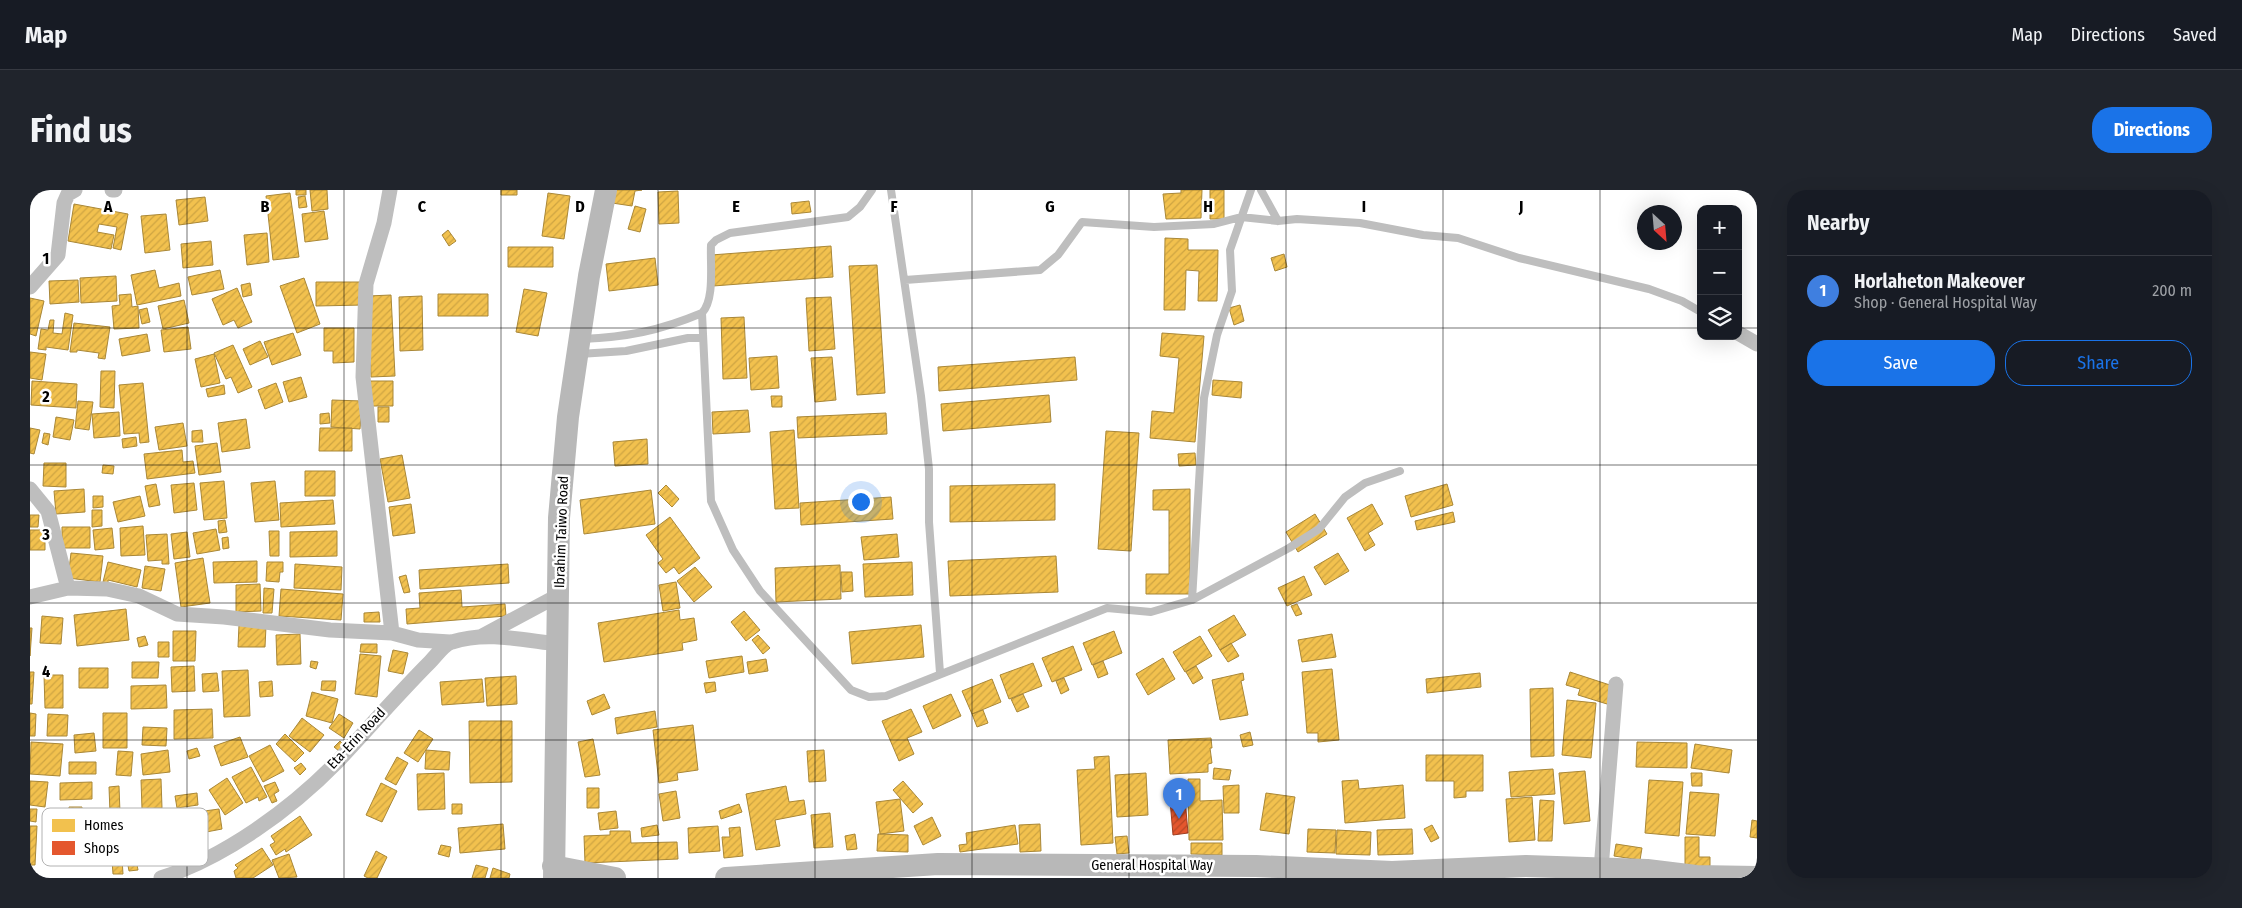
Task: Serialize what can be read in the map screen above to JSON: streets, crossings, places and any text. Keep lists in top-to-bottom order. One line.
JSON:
{"streets":{"main road":["Ibrahim Taiwo Road","General Hospital Way"],"street":["Eta-Erin Road"]},"legend":["Homes","Shops"],"north":"bottom right","page":{"header":"Map","nav":["Map","Directions","Saved"],"buttons":["Directions",["Save","Share"]],"title":"Find us","heading":"Nearby","map_buttons":["+","−"],"list":[{"mark":"1","name":"Horlaheton Makeover","note":"Shop · General Hospital Way","value":"200 m"}],"pins":"1"},"grid":{"columns":["A","B","C","D","E","F","G","H","I","J"],"rows":["1","2","3","4"]}}
